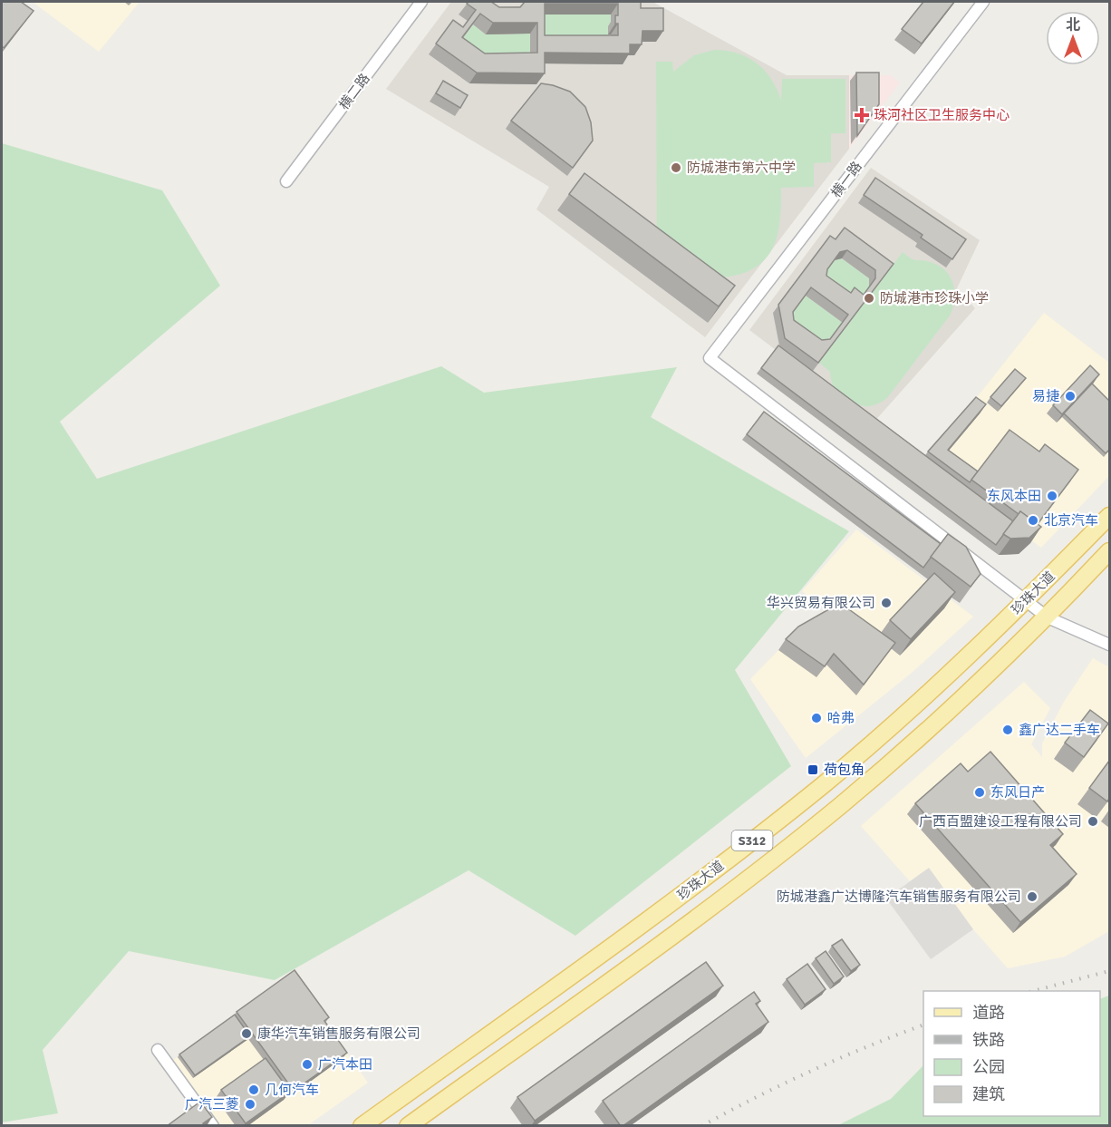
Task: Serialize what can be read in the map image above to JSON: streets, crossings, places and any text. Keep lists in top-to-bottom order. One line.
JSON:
{"streets":{"main road":["珍珠大道","S312"],"street":["横二路","横一路"]},"crossings":[["横一路","珍珠大道"]],"places":{"health":["珠河社区卫生服务中心"],"other":["防城港市第六中学","防城港市珍珠小学","易捷","东风本田","北京汽车","华兴贸易有限公司","哈弗","鑫广达二手车","东风日产","广西百盟建设工程有限公司","防城港鑫广达博隆汽车销售服务有限公司","康华汽车销售服务有限公司","广汽本田","几何汽车","广汽三菱"],"transit":["荷包角"]},"legend":["道路","铁路","公园","建筑"],"north":"top"}
